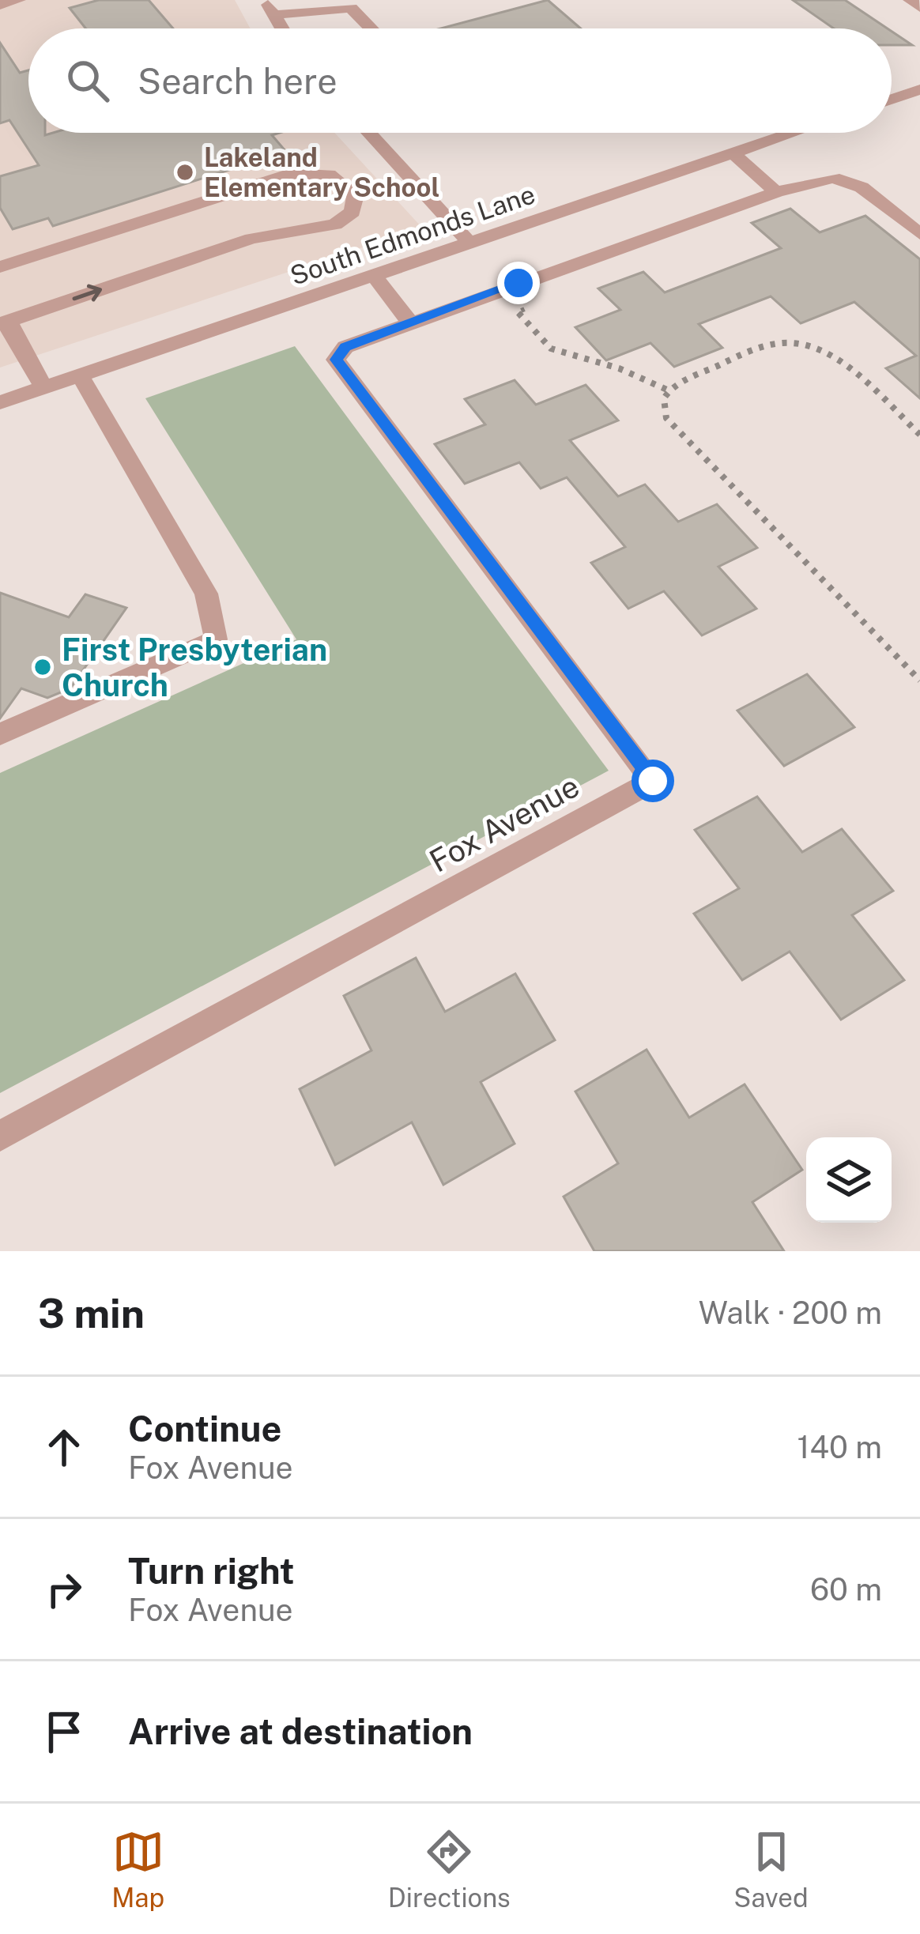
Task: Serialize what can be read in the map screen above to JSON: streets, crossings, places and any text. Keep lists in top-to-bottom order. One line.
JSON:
{"streets":{"street":["South Edmonds Lane","Fox Avenue"]},"places":["Lakeland Elementary School","First Presbyterian Church"],"page":{"search":"Search here","heading":["3 min","Walk · 200 m"],"list":[["Continue","Fox Avenue","140 m"],["Turn right","Fox Avenue","60 m"],"Arrive at destination"],"nav":["Map","Directions","Saved"]}}
